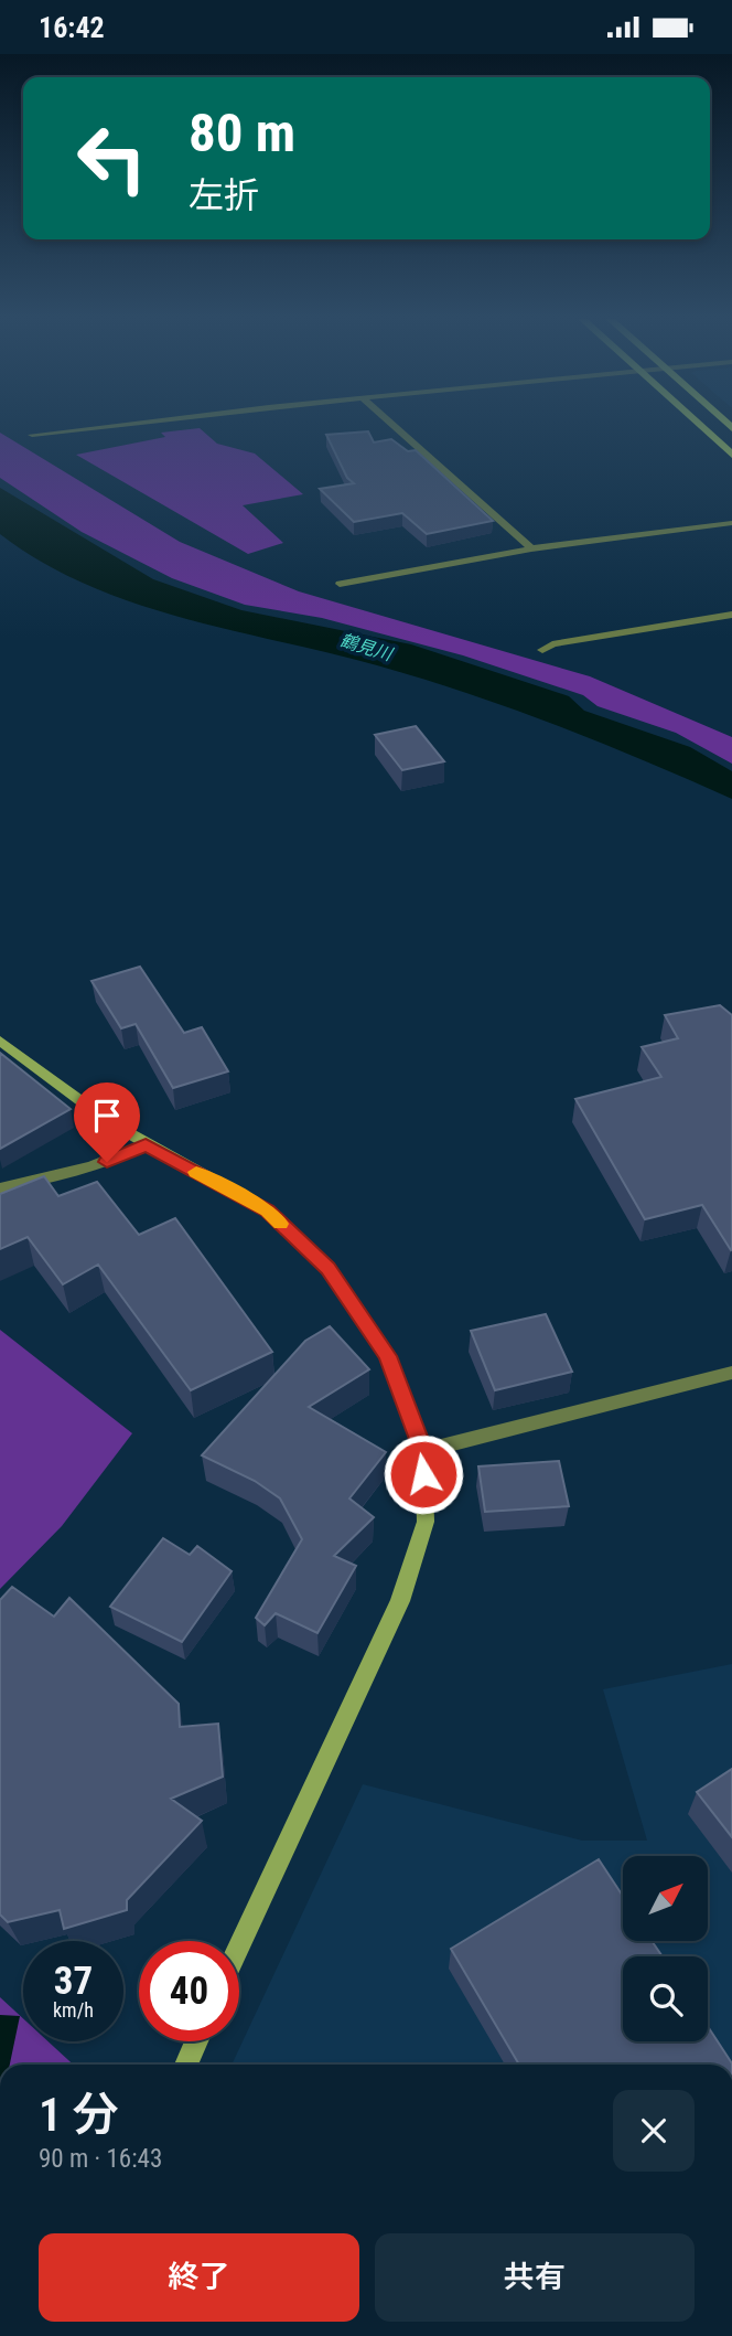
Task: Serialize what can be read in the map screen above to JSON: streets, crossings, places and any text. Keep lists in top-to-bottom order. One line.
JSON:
{"water":["鶴見川"],"north":"top right","page":{"status":"16:42","turn":["80 m","左折"],"speed":"37 km/h","limit":"40","heading":["1 分","90 m · 16:43"],"buttons":["終了","共有"]}}
